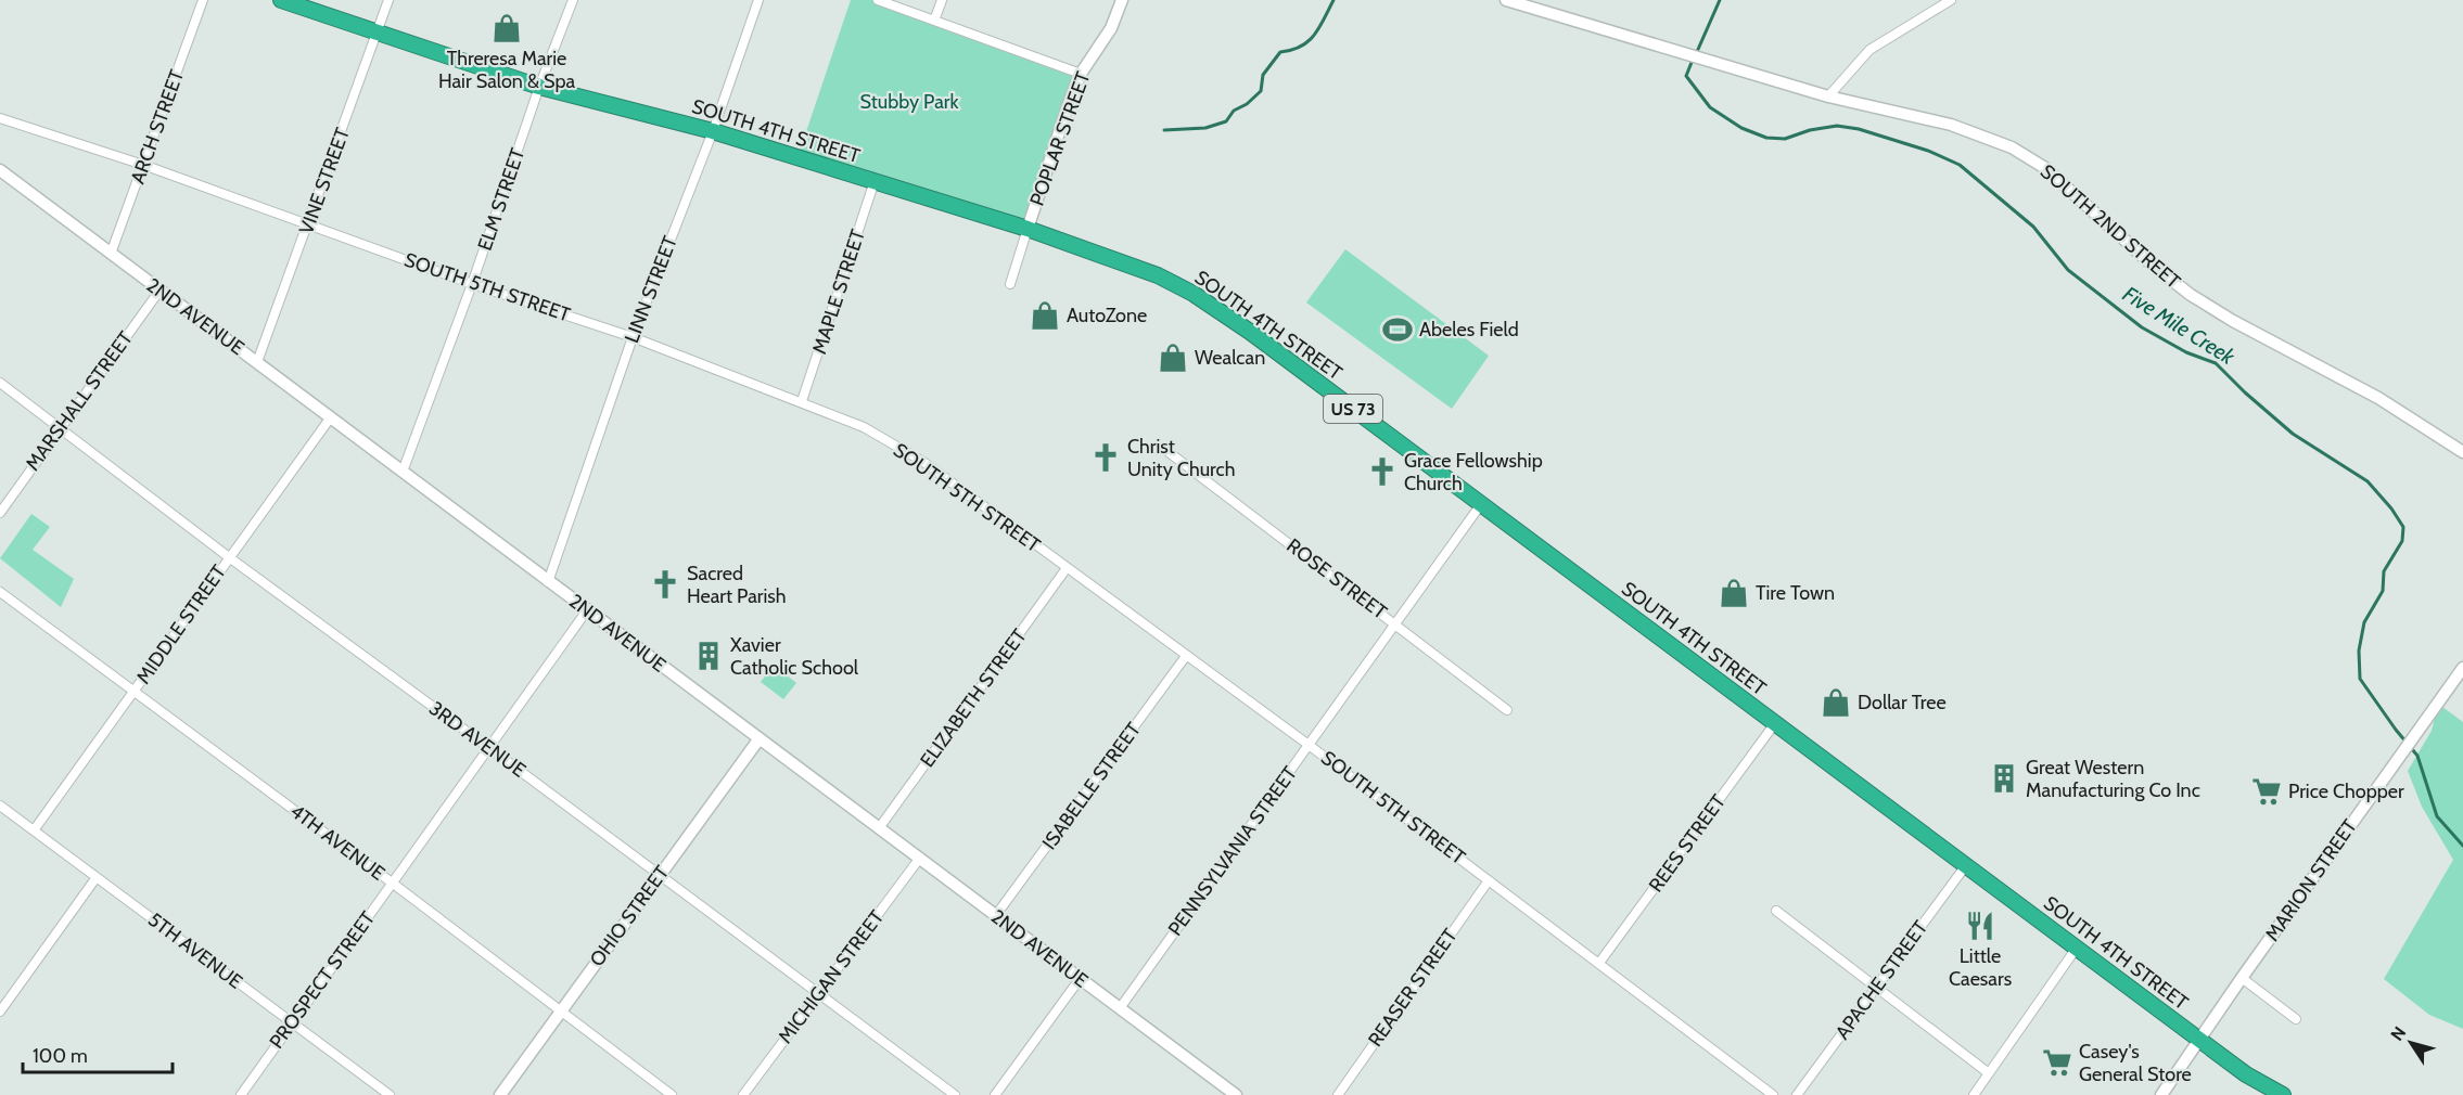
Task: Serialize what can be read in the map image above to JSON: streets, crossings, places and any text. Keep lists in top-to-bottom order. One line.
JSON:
{"streets":{"highway":["SOUTH 4TH STREET","US 73"],"street":["ARCH STREET","POPLAR STREET","VINE STREET","ELM STREET","SOUTH 2ND STREET","SOUTH 5TH STREET","LINN STREET","MAPLE STREET","2ND AVENUE","MARSHALL STREET","ROSE STREET","MIDDLE STREET","ELIZABETH STREET","3RD AVENUE","ISABELLE STREET","4TH AVENUE","REES STREET","PENNSYLVANIA STREET","MARION STREET","OHIO STREET","5TH AVENUE","MICHIGAN STREET","PROSPECT STREET","APACHE STREET","REASER STREET"]},"crossings":[["ARCH STREET","SOUTH 5TH STREET"],["ARCH STREET","2ND AVENUE"],["SOUTH 4TH STREET","POPLAR STREET"],["SOUTH 4TH STREET","VINE STREET"],["SOUTH 4TH STREET","ELM STREET"],["SOUTH 4TH STREET","LINN STREET"],["SOUTH 4TH STREET","MAPLE STREET"],["SOUTH 4TH STREET","REES STREET"],["SOUTH 4TH STREET","PENNSYLVANIA STREET"],["SOUTH 4TH STREET","MARION STREET"],["SOUTH 4TH STREET","APACHE STREET"],["VINE STREET","SOUTH 5TH STREET"],["VINE STREET","2ND AVENUE"],["ELM STREET","SOUTH 5TH STREET"],["ELM STREET","2ND AVENUE"],["SOUTH 5TH STREET","LINN STREET"],["SOUTH 5TH STREET","MAPLE STREET"],["SOUTH 5TH STREET","ELIZABETH STREET"],["SOUTH 5TH STREET","ISABELLE STREET"],["SOUTH 5TH STREET","REES STREET"],["SOUTH 5TH STREET","PENNSYLVANIA STREET"],["SOUTH 5TH STREET","REASER STREET"],["LINN STREET","2ND AVENUE"],["2ND AVENUE","MARSHALL STREET"],["2ND AVENUE","MIDDLE STREET"],["2ND AVENUE","ELIZABETH STREET"],["2ND AVENUE","ISABELLE STREET"],["2ND AVENUE","PENNSYLVANIA STREET"],["2ND AVENUE","OHIO STREET"],["2ND AVENUE","MICHIGAN STREET"],["2ND AVENUE","PROSPECT STREET"],["MARSHALL STREET","3RD AVENUE"],["ROSE STREET","PENNSYLVANIA STREET"],["MIDDLE STREET","3RD AVENUE"],["MIDDLE STREET","4TH AVENUE"],["MIDDLE STREET","5TH AVENUE"],["3RD AVENUE","OHIO STREET"],["3RD AVENUE","MICHIGAN STREET"],["3RD AVENUE","PROSPECT STREET"],["4TH AVENUE","OHIO STREET"],["4TH AVENUE","PROSPECT STREET"],["5TH AVENUE","PROSPECT STREET"]],"water":["Five Mile Creek"],"parks":["Stubby Park"],"places":{"shop":["Threresa Marie Hair Salon & Spa","AutoZone","Wealcan","Tire Town","Dollar Tree"],"sports":["Abeles Field"],"church":["Christ Unity Church","Grace Fellowship Church","Sacred Heart Parish"],"building":["Xavier Catholic School","Great Western Manufacturing Co Inc"],"supermarket":["Price Chopper","Casey's General Store"],"restaurant":["Little Caesars"]},"scale_bar":"100 m","north":"top left"}
